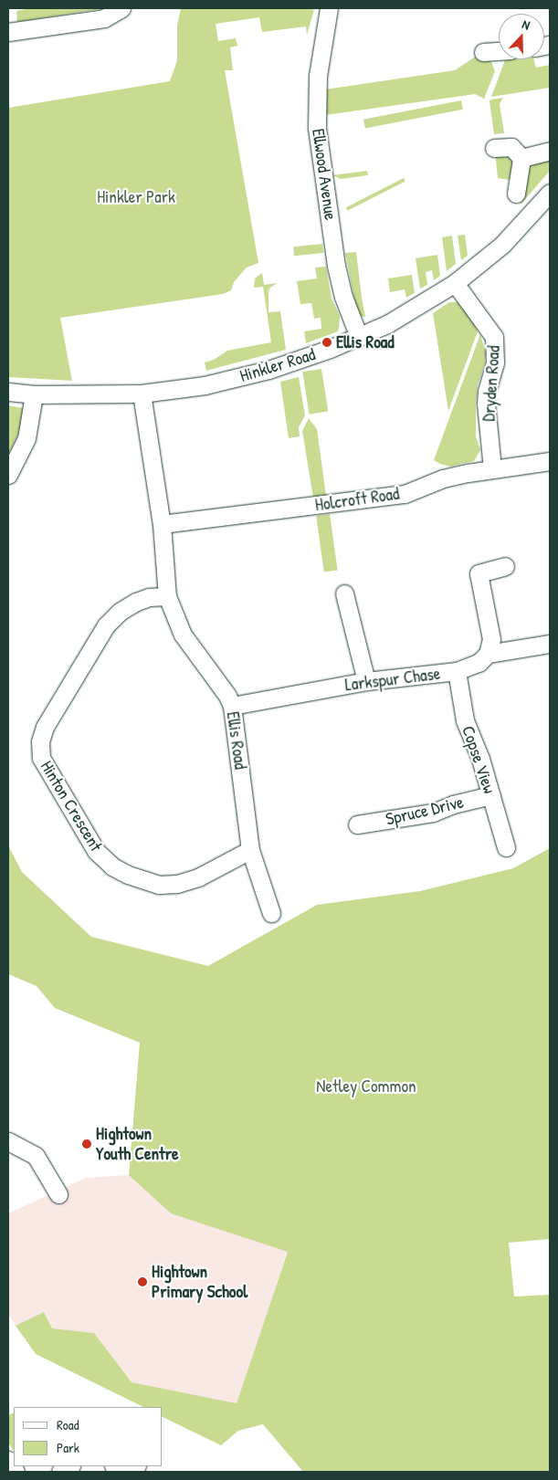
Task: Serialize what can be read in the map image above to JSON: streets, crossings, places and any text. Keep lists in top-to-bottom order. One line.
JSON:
{"streets":{"street":["Ellwood Avenue","Hinkler Road","Dryden Road","Holcroft Road","Larkspur Chase","Ellis Road","Copse View","Hinton Crescent","Spruce Drive"]},"crossings":[["Ellwood Avenue","Hinkler Road"],["Hinkler Road","Dryden Road"],["Hinkler Road","Ellis Road"],["Dryden Road","Holcroft Road"],["Holcroft Road","Ellis Road"],["Larkspur Chase","Ellis Road"],["Larkspur Chase","Copse View"],["Ellis Road","Hinton Crescent"],["Copse View","Spruce Drive"]],"parks":["Hinkler Park","Netley Common"],"places":["Ellis Road","Hightown Youth Centre","Hightown Primary School"],"legend":["Road","Park"],"north":"top"}
